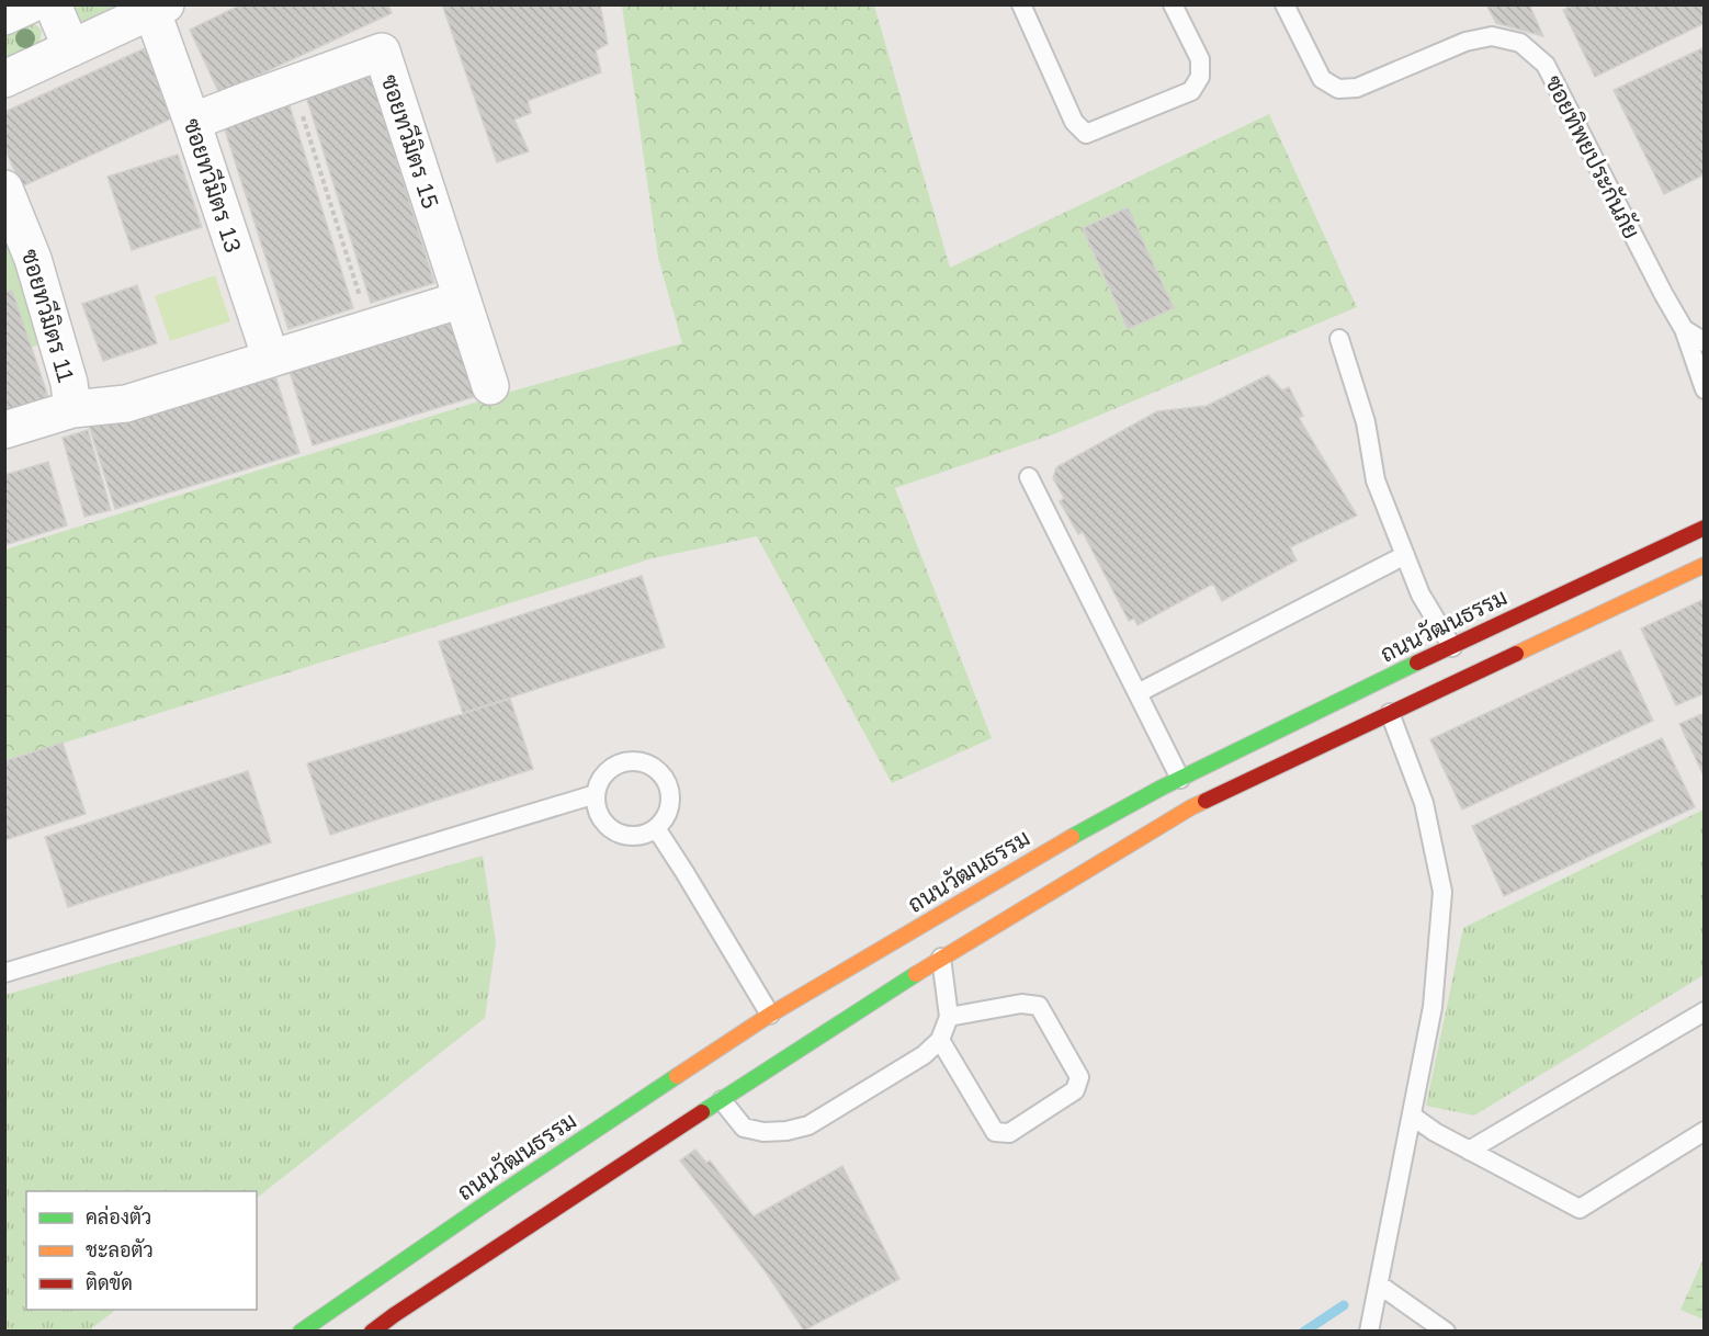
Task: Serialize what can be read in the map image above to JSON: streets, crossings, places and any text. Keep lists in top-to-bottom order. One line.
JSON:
{"streets":{"street":["ซอยทวีมิตร 15","ซอยทวีมิตร 13","ซอยทวีมิตร 11","ถนนวัฒนธรรม"],"lane":["ซอยทิพยประกันภัย"]},"crossings":[["ซอยทวีมิตร 15","ซอยทวีมิตร 13"]],"legend":["คล่องตัว","ชะลอตัว","ติดขัด"]}
